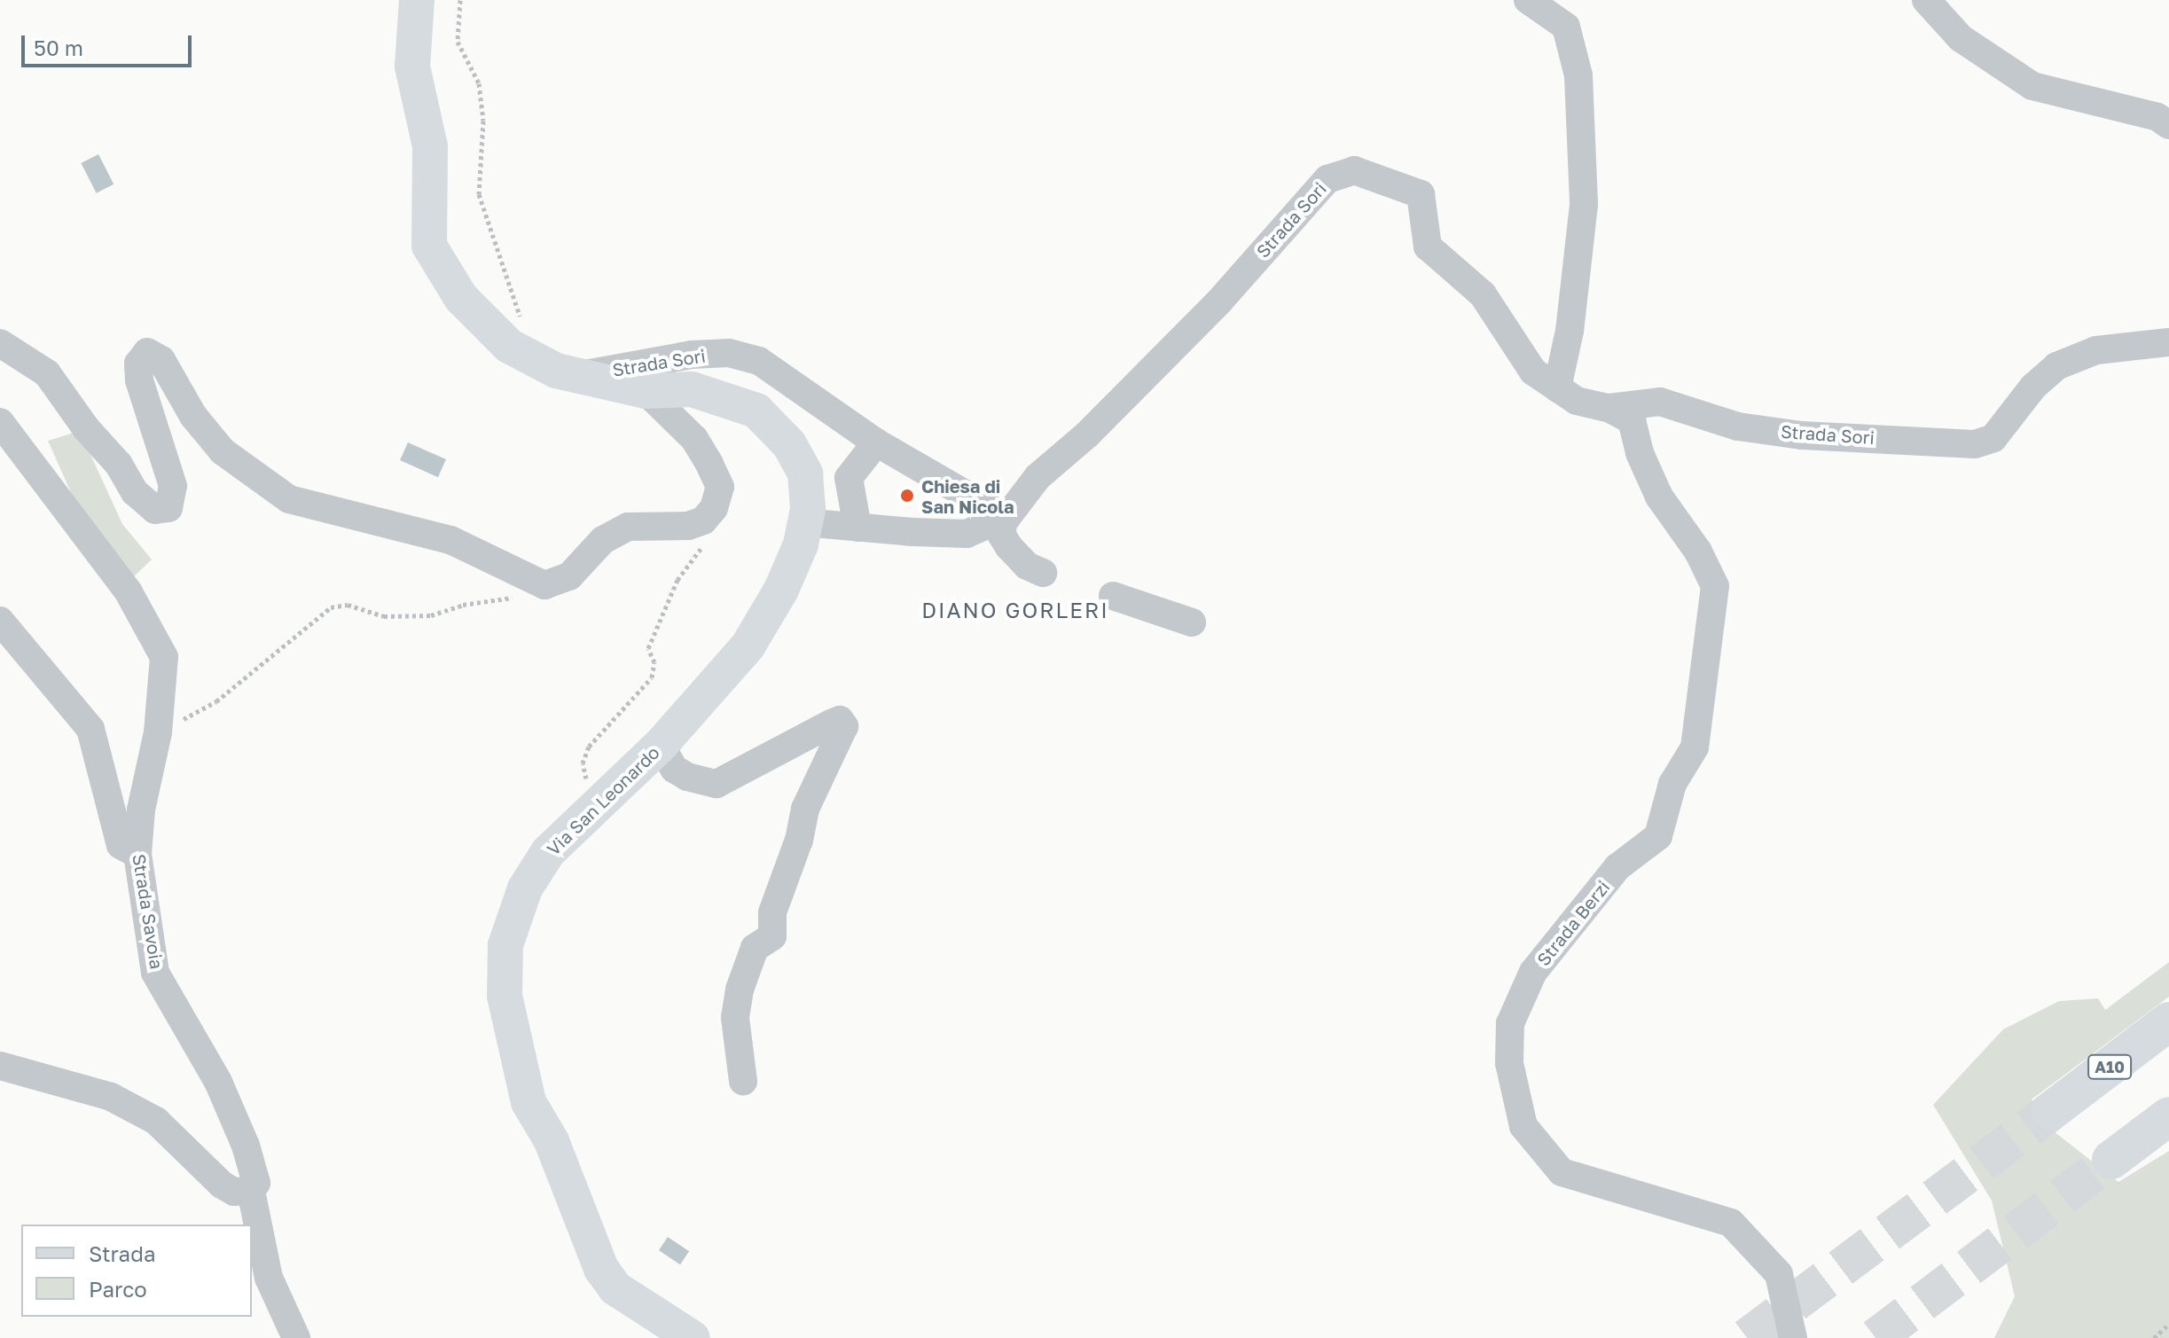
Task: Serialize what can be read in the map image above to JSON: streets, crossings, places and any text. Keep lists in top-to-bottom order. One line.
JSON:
{"streets":{"highway":["A10"],"main road":["Via San Leonardo"],"street":["Strada Sori","Strada Savoia","Strada Berzi"]},"crossings":[["Strada Sori","Via San Leonardo"],["Strada Sori","Strada Berzi"]],"districts":["DIANO GORLERI"],"places":["Chiesa di San Nicola"],"legend":["Strada","Parco"],"scale_bar":"50 m"}
